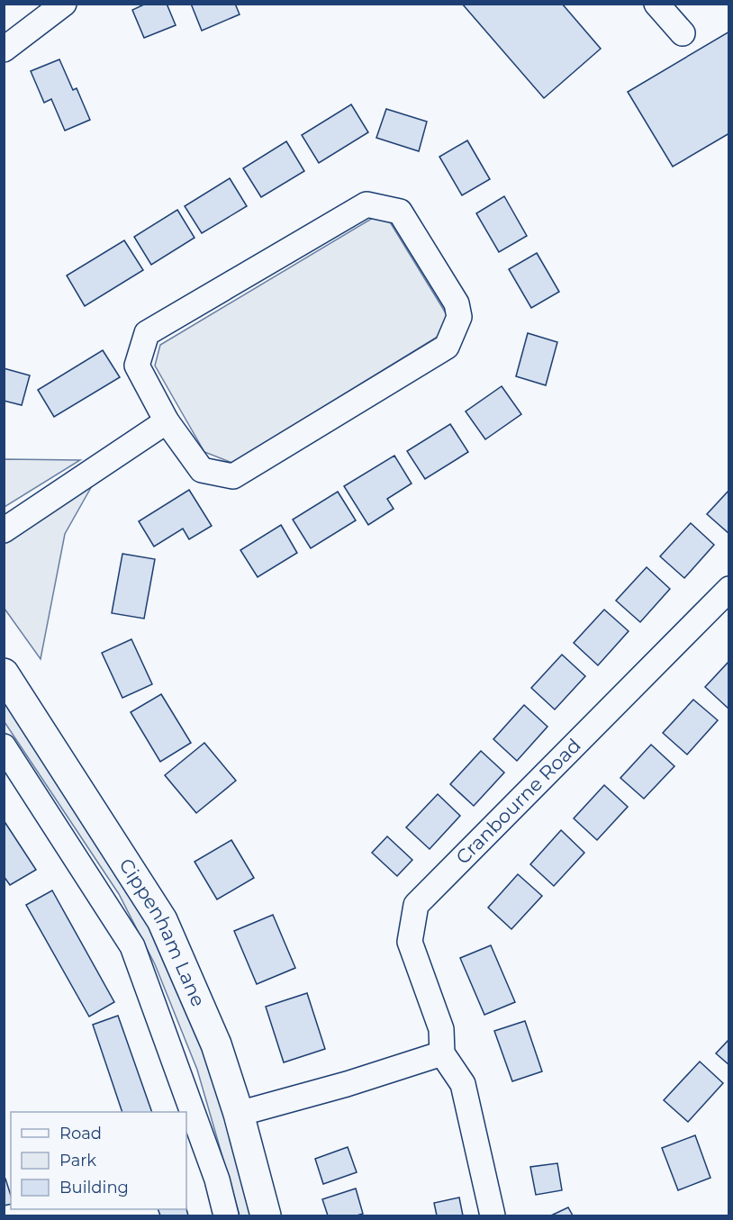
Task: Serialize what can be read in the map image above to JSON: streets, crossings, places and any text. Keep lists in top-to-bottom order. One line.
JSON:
{"streets":{"street":["Cranbourne Road","Cippenham Lane"]},"legend":["Road","Park","Building"]}
